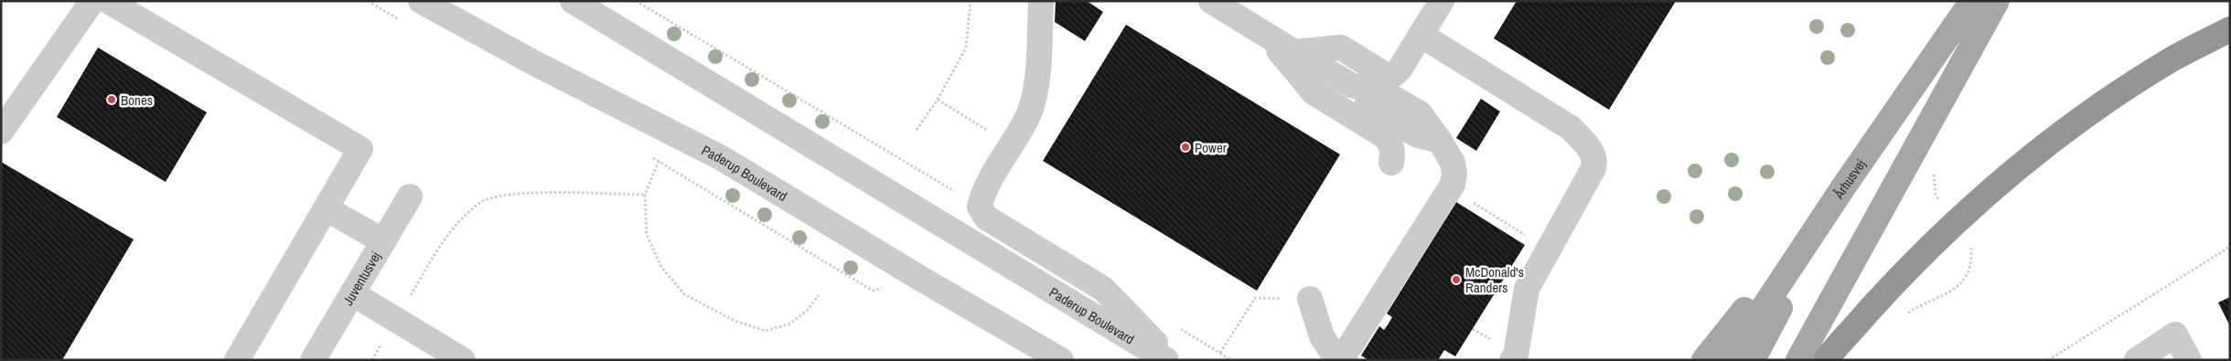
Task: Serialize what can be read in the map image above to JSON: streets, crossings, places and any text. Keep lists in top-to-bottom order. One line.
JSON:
{"streets":{"main road":["Århusvej"],"street":["Paderup Boulevard","Juventusvej"]},"places":["Bones","Power","McDonald's Randers"]}
